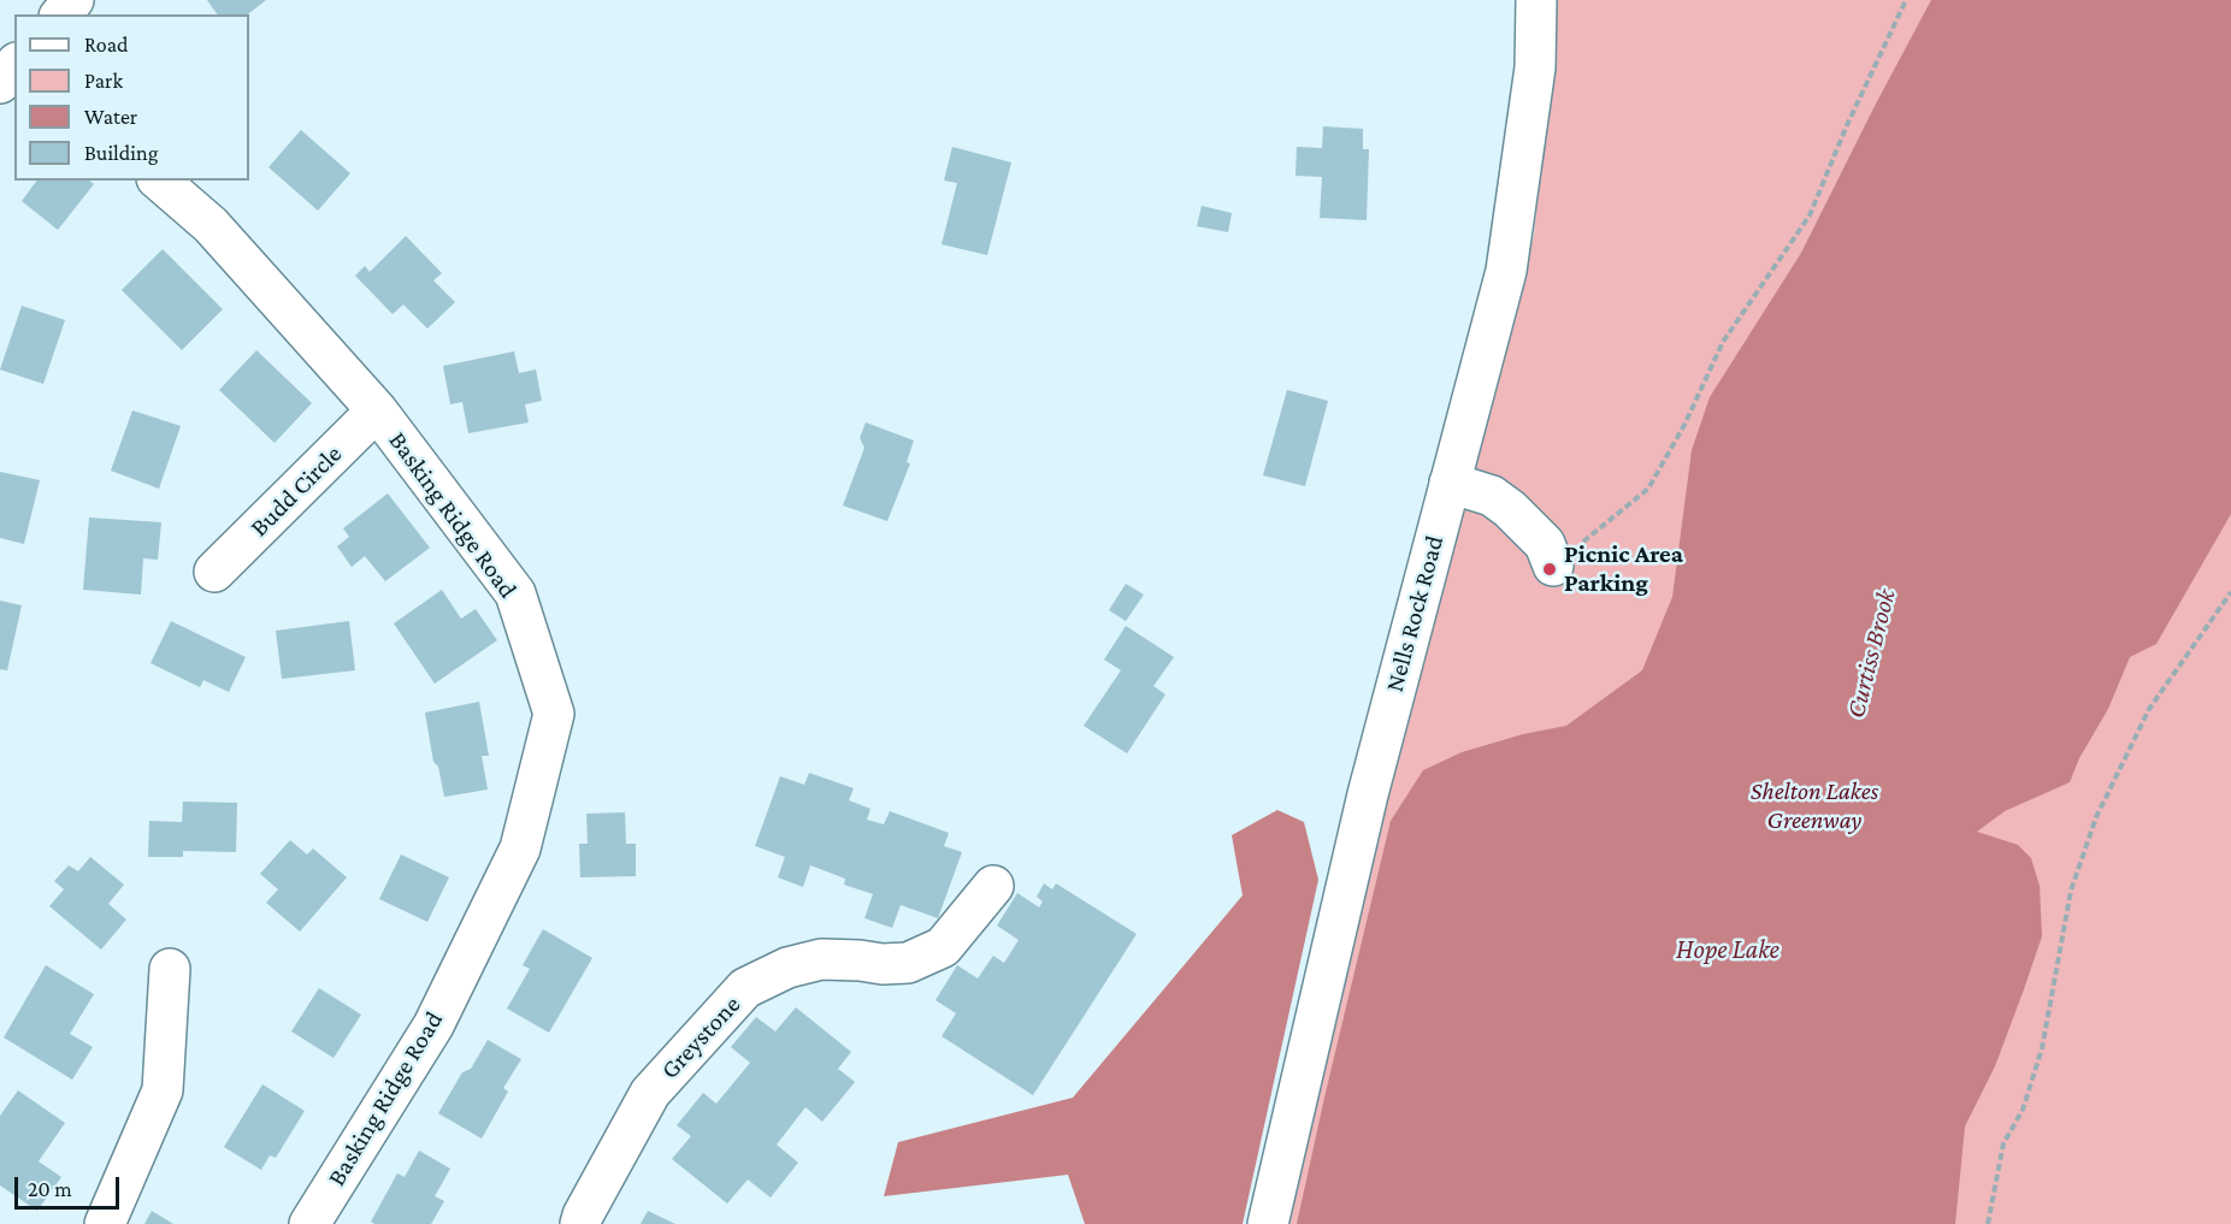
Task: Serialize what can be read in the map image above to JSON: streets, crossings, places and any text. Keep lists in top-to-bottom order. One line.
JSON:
{"streets":{"street":["Budd Circle","Basking Ridge Road","Nells Rock Road","Greystone"]},"crossings":[["Budd Circle","Basking Ridge Road"]],"water":["Curtiss Brook","Hope Lake"],"parks":["Shelton Lakes Greenway"],"places":["Picnic Area Parking"],"legend":["Road","Park","Water","Building"],"scale_bar":"20 m"}
